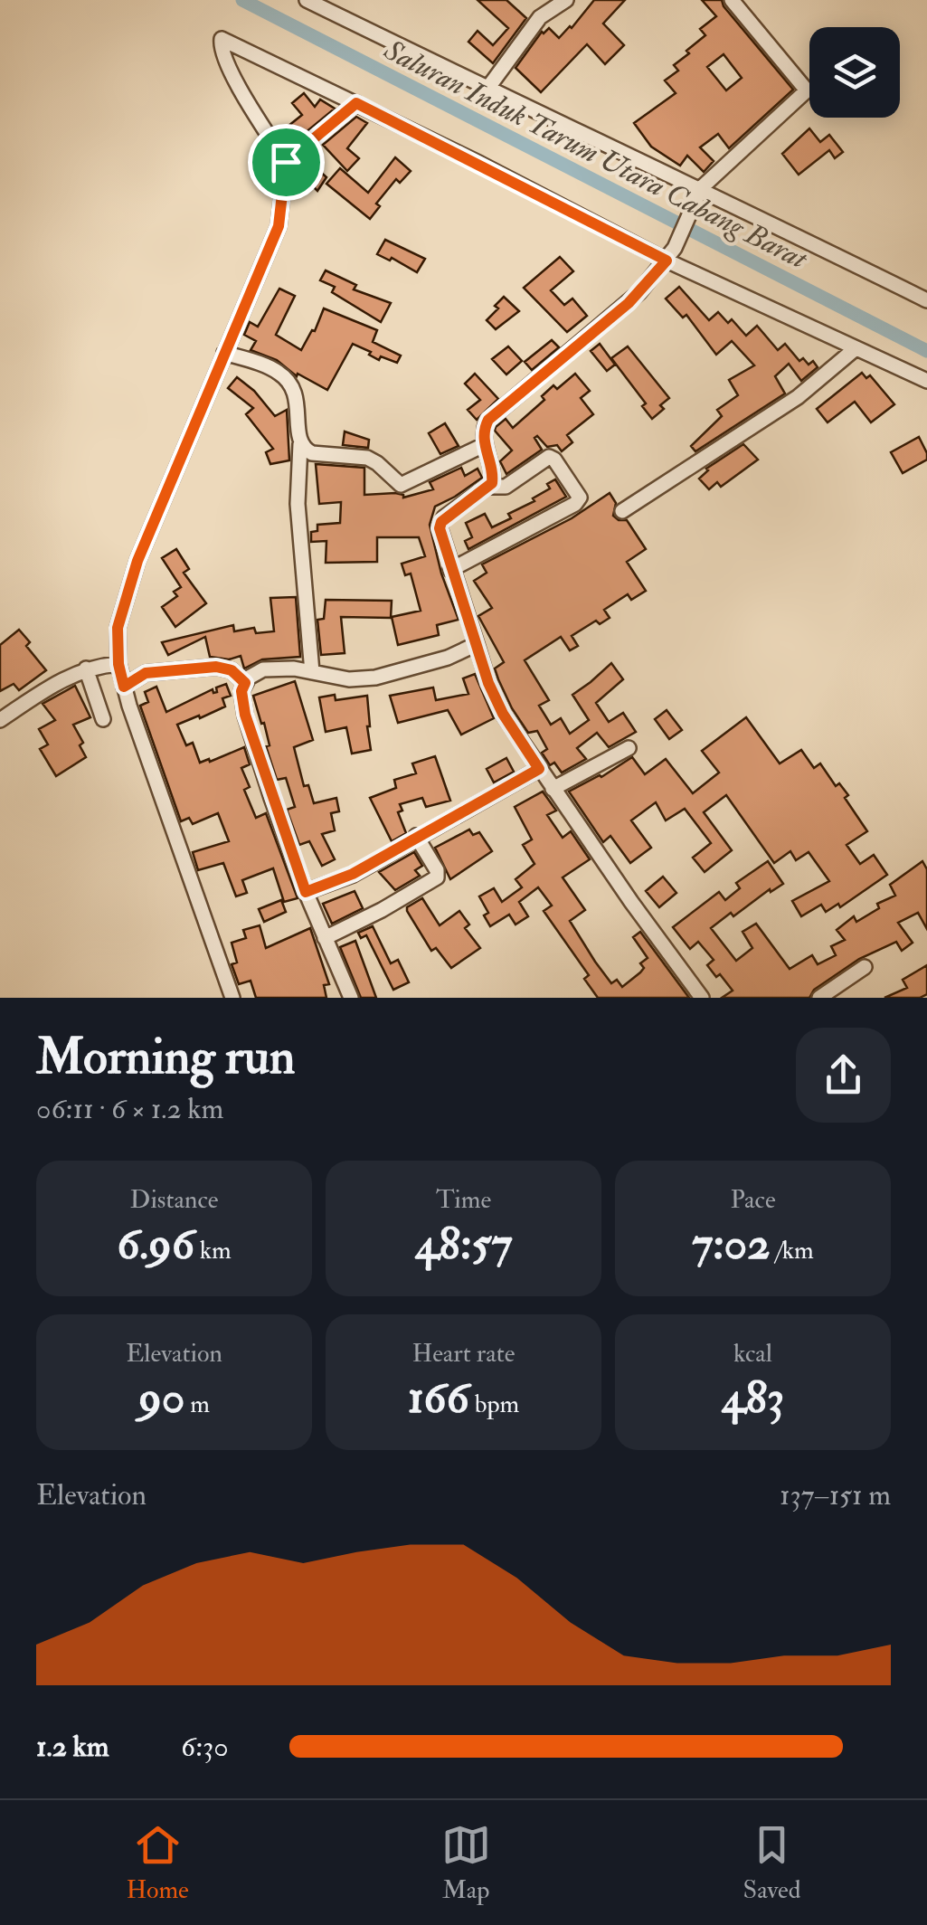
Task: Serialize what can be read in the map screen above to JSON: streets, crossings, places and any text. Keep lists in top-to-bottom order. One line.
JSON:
{"water":["Saluran Induk Tarum Utara Cabang Barat"],"page":{"heading":["Morning run","06:11 · 6 × 1.2 km"],"stats":[["Distance","6.96 km"],["Time","48:57"],["Pace","7:02 /km"],["Elevation","90 m"],["Heart rate","166 bpm"],["kcal","483"]],"chart":["Elevation","137–151 m"],"list":[{"name":"1.2 km","note":"6:30"}],"tabs":["Home","Map","Saved"]}}
